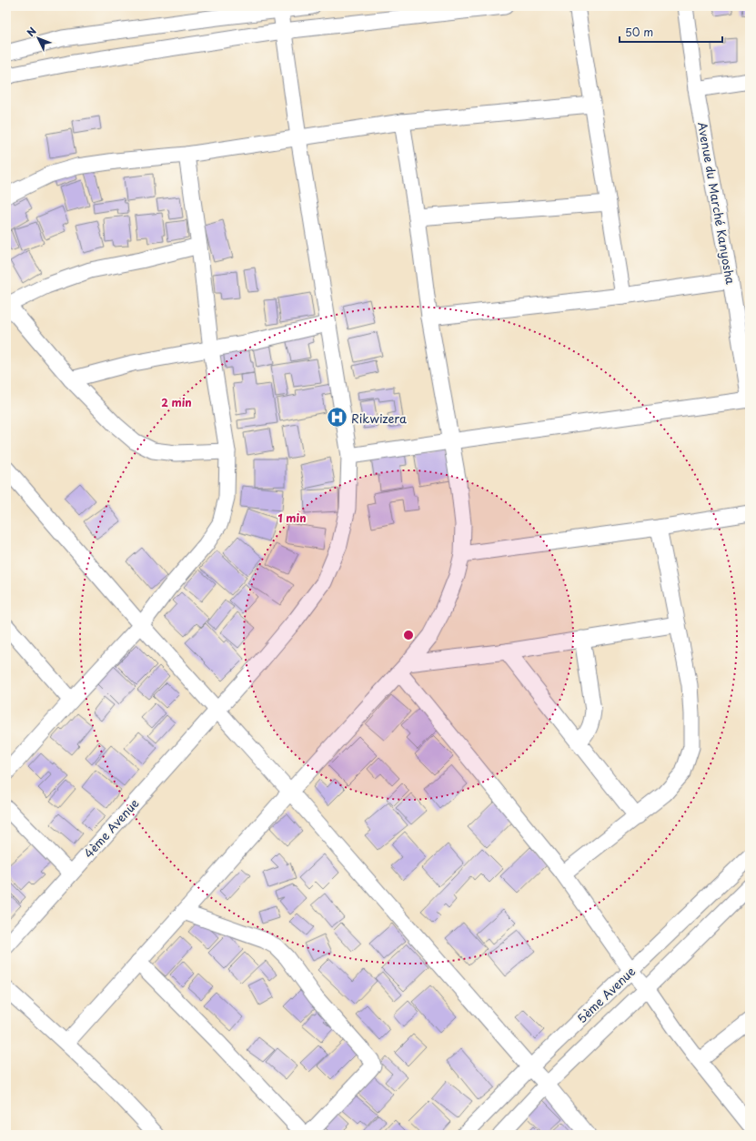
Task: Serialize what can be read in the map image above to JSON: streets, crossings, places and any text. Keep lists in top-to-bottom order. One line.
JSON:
{"streets":{"street":["Avenue du Marché Kanyosha","4ème Avenue","5ème Avenue"]},"places":{"hospital":["Rikwizera"]},"scale_bar":"50 m","north":"top left","rings":["2 min","1 min"]}
